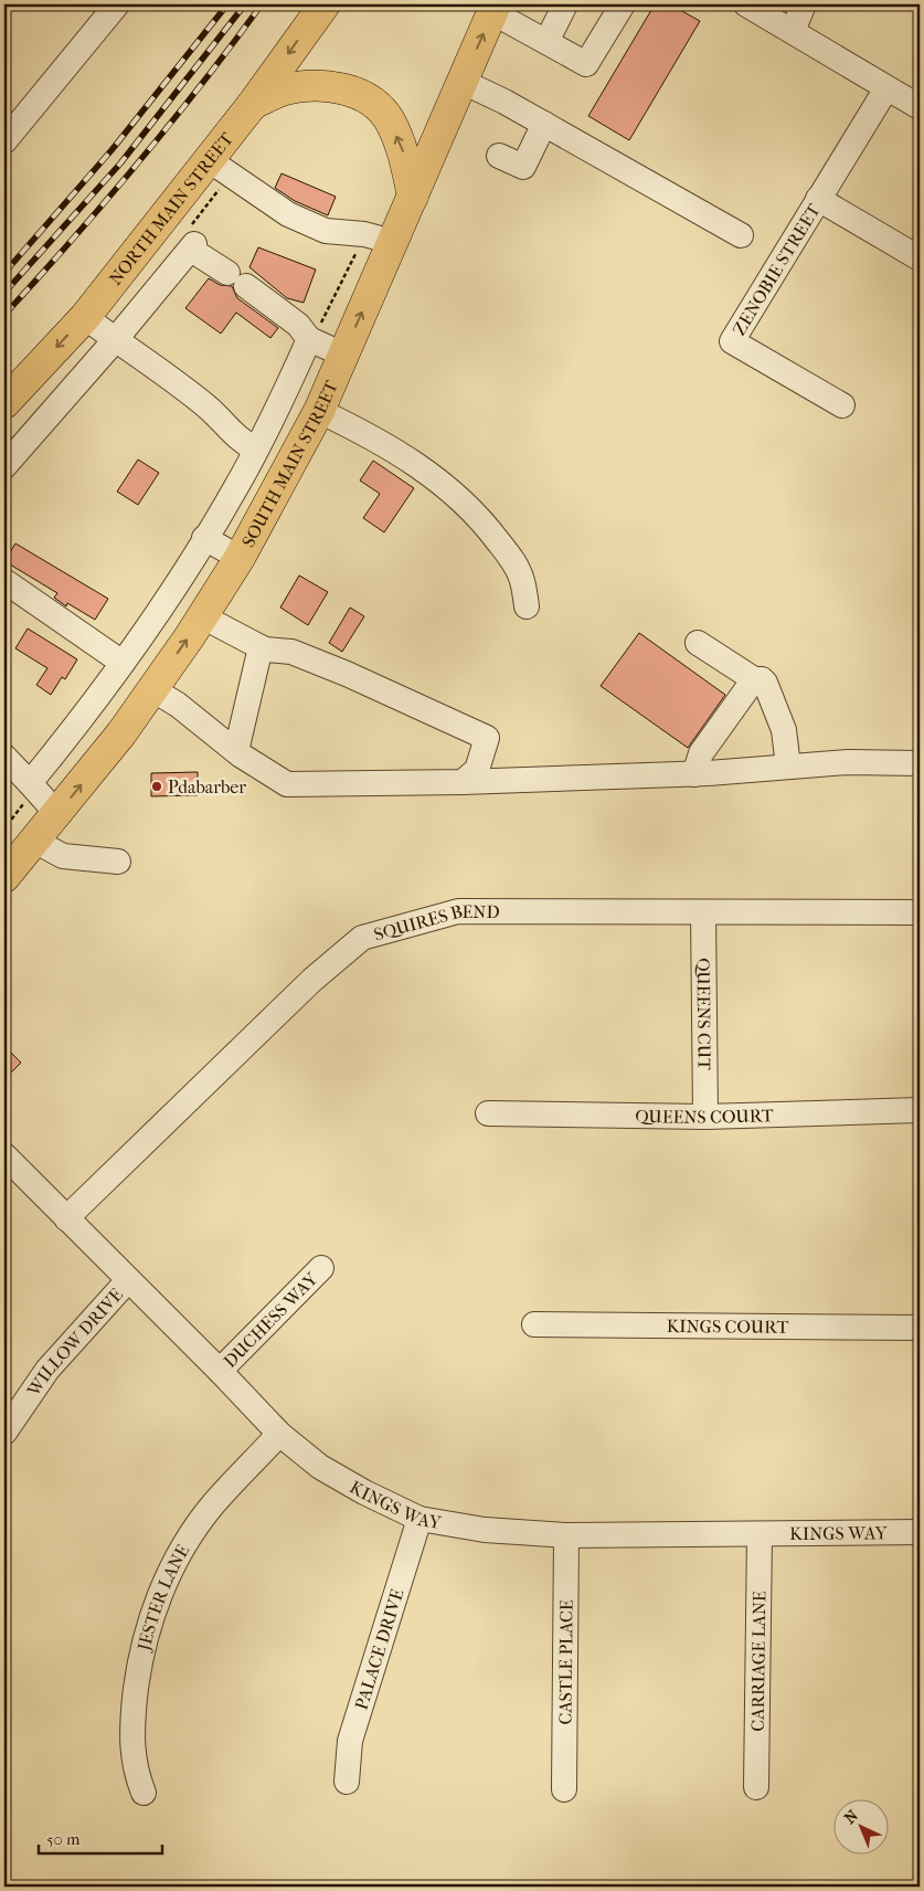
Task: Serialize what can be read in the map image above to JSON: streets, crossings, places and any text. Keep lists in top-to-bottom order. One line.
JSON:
{"streets":{"highway":["NORTH MAIN STREET","SOUTH MAIN STREET"],"street":["ZENOBIE STREET","SQUIRES BEND","QUEENS CUT","QUEENS COURT","DUCHESS WAY","KINGS COURT","WILLOW DRIVE","KINGS WAY","JESTER LANE","PALACE DRIVE","CARRIAGE LANE","CASTLE PLACE"]},"crossings":[["NORTH MAIN STREET","SOUTH MAIN STREET"],["SQUIRES BEND","QUEENS CUT"],["SQUIRES BEND","KINGS WAY"],["QUEENS CUT","QUEENS COURT"],["DUCHESS WAY","KINGS WAY"],["WILLOW DRIVE","KINGS WAY"],["KINGS WAY","JESTER LANE"],["KINGS WAY","PALACE DRIVE"],["KINGS WAY","CARRIAGE LANE"],["KINGS WAY","CASTLE PLACE"]],"one_way":["NORTH MAIN STREET","SOUTH MAIN STREET"],"places":["Pdabarber"],"scale_bar":"50 m","north":"top left"}
